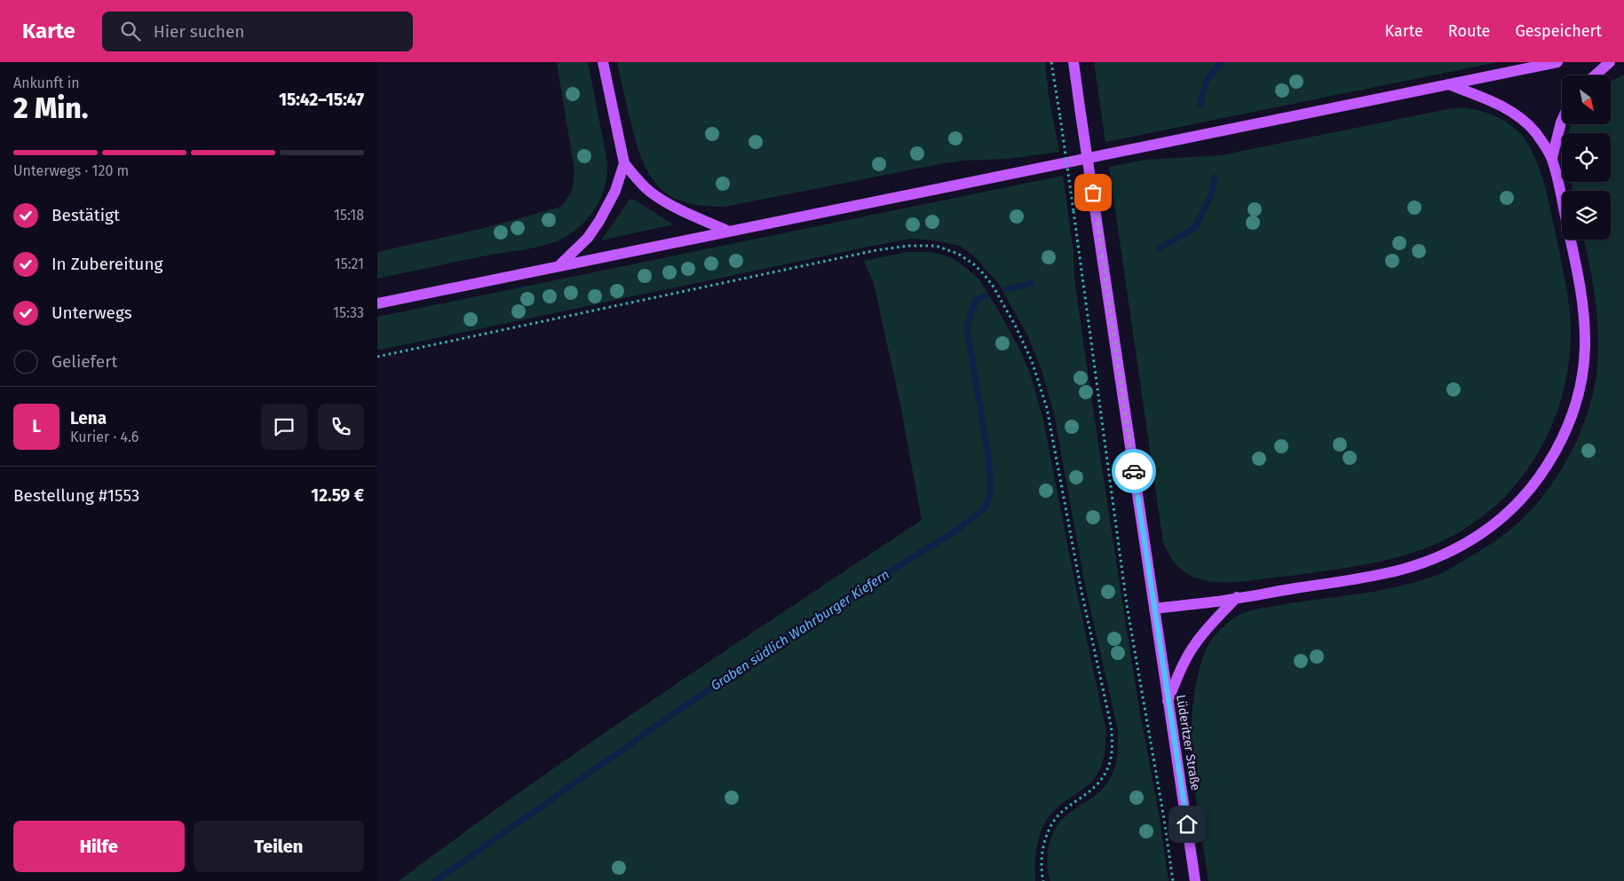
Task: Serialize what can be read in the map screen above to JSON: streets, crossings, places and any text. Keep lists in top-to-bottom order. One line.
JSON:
{"streets":{"main road":["Lüderitzer Straße"]},"water":["Graben südlich Wahrburger Kiefern"],"north":"bottom right","page":{"header":"Karte","search":"Hier suchen","nav":["Karte","Route","Gespeichert"],"heading":["2 Min.","Ankunft in","15:42–15:47"],"panel":["Lena","Kurier · 4.6","Bestellung #1553","12.59 €"],"bar":"Unterwegs · 120 m","list":[["Bestätigt","15:18"],["In Zubereitung","15:21"],["Unterwegs","15:33"],"Geliefert"],"round":"L","buttons":["Hilfe","Teilen"]}}
